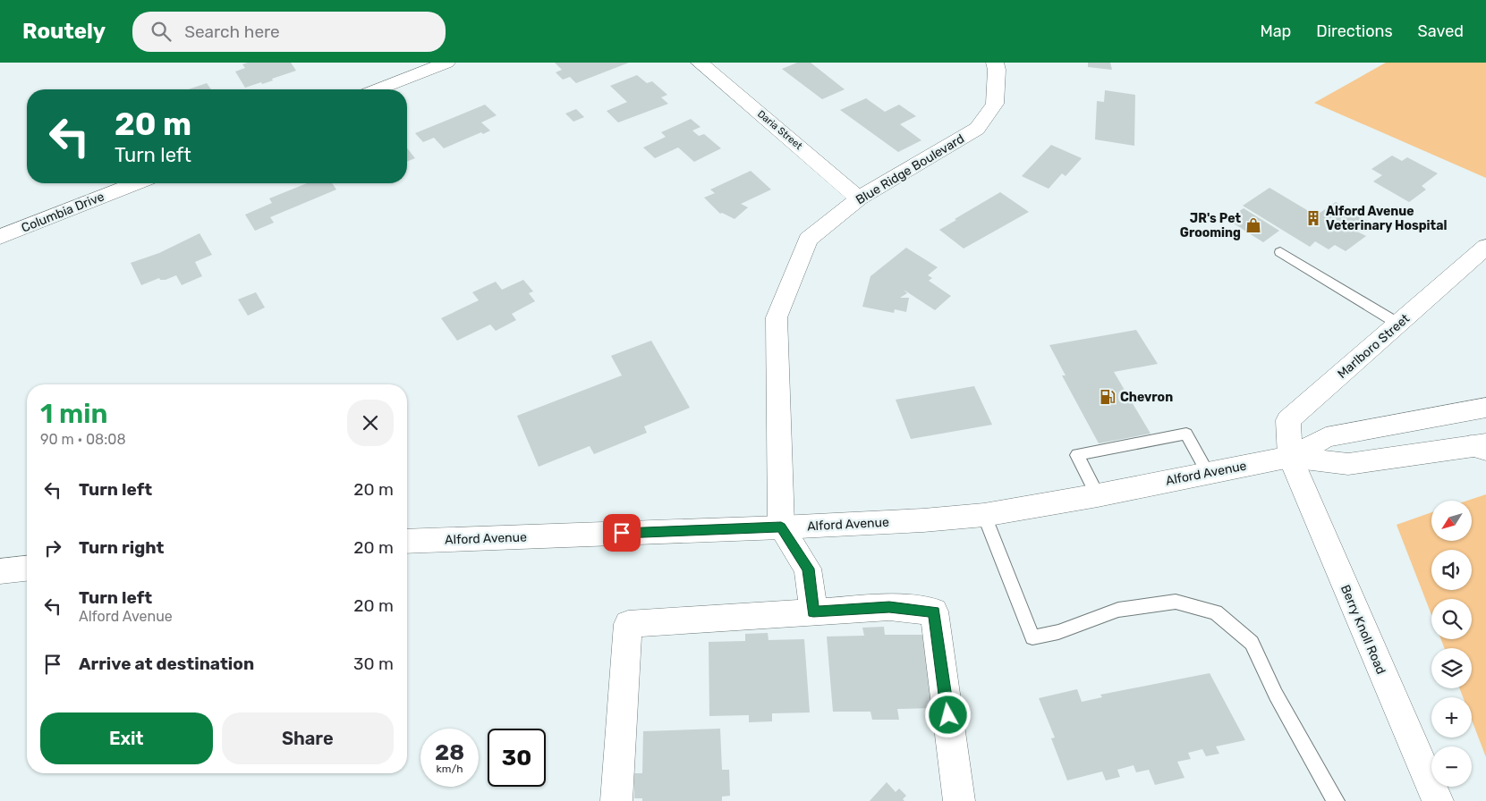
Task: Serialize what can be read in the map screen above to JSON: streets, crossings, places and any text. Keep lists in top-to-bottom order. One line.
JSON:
{"streets":{"street":["Daria Street","Blue Ridge Boulevard","Columbia Drive","Marlboro Street","Alford Avenue","Berry Knoll Road"]},"crossings":[["Daria Street","Blue Ridge Boulevard"],["Blue Ridge Boulevard","Alford Avenue"],["Marlboro Street","Alford Avenue"],["Marlboro Street","Berry Knoll Road"],["Alford Avenue","Berry Knoll Road"]],"places":{"building":["Alford Avenue Veterinary Hospital"],"shop":["JR's Pet Grooming"],"fuel station":["Chevron"]},"north":"bottom left","page":{"header":"Routely","search":"Search here","nav":["Map","Directions","Saved"],"turn":["20 m","Turn left"],"heading":["1 min","90 m · 08:08"],"list":[{"name":"Turn left","value":"20 m"},{"name":"Turn right","value":"20 m"},{"name":"Turn left","note":"Alford Avenue","value":"20 m"},{"name":"Arrive at destination","value":"30 m"}],"map_buttons":["+","−"],"buttons":["Exit","Share"],"speed":"28 km/h","limit":"30"}}
